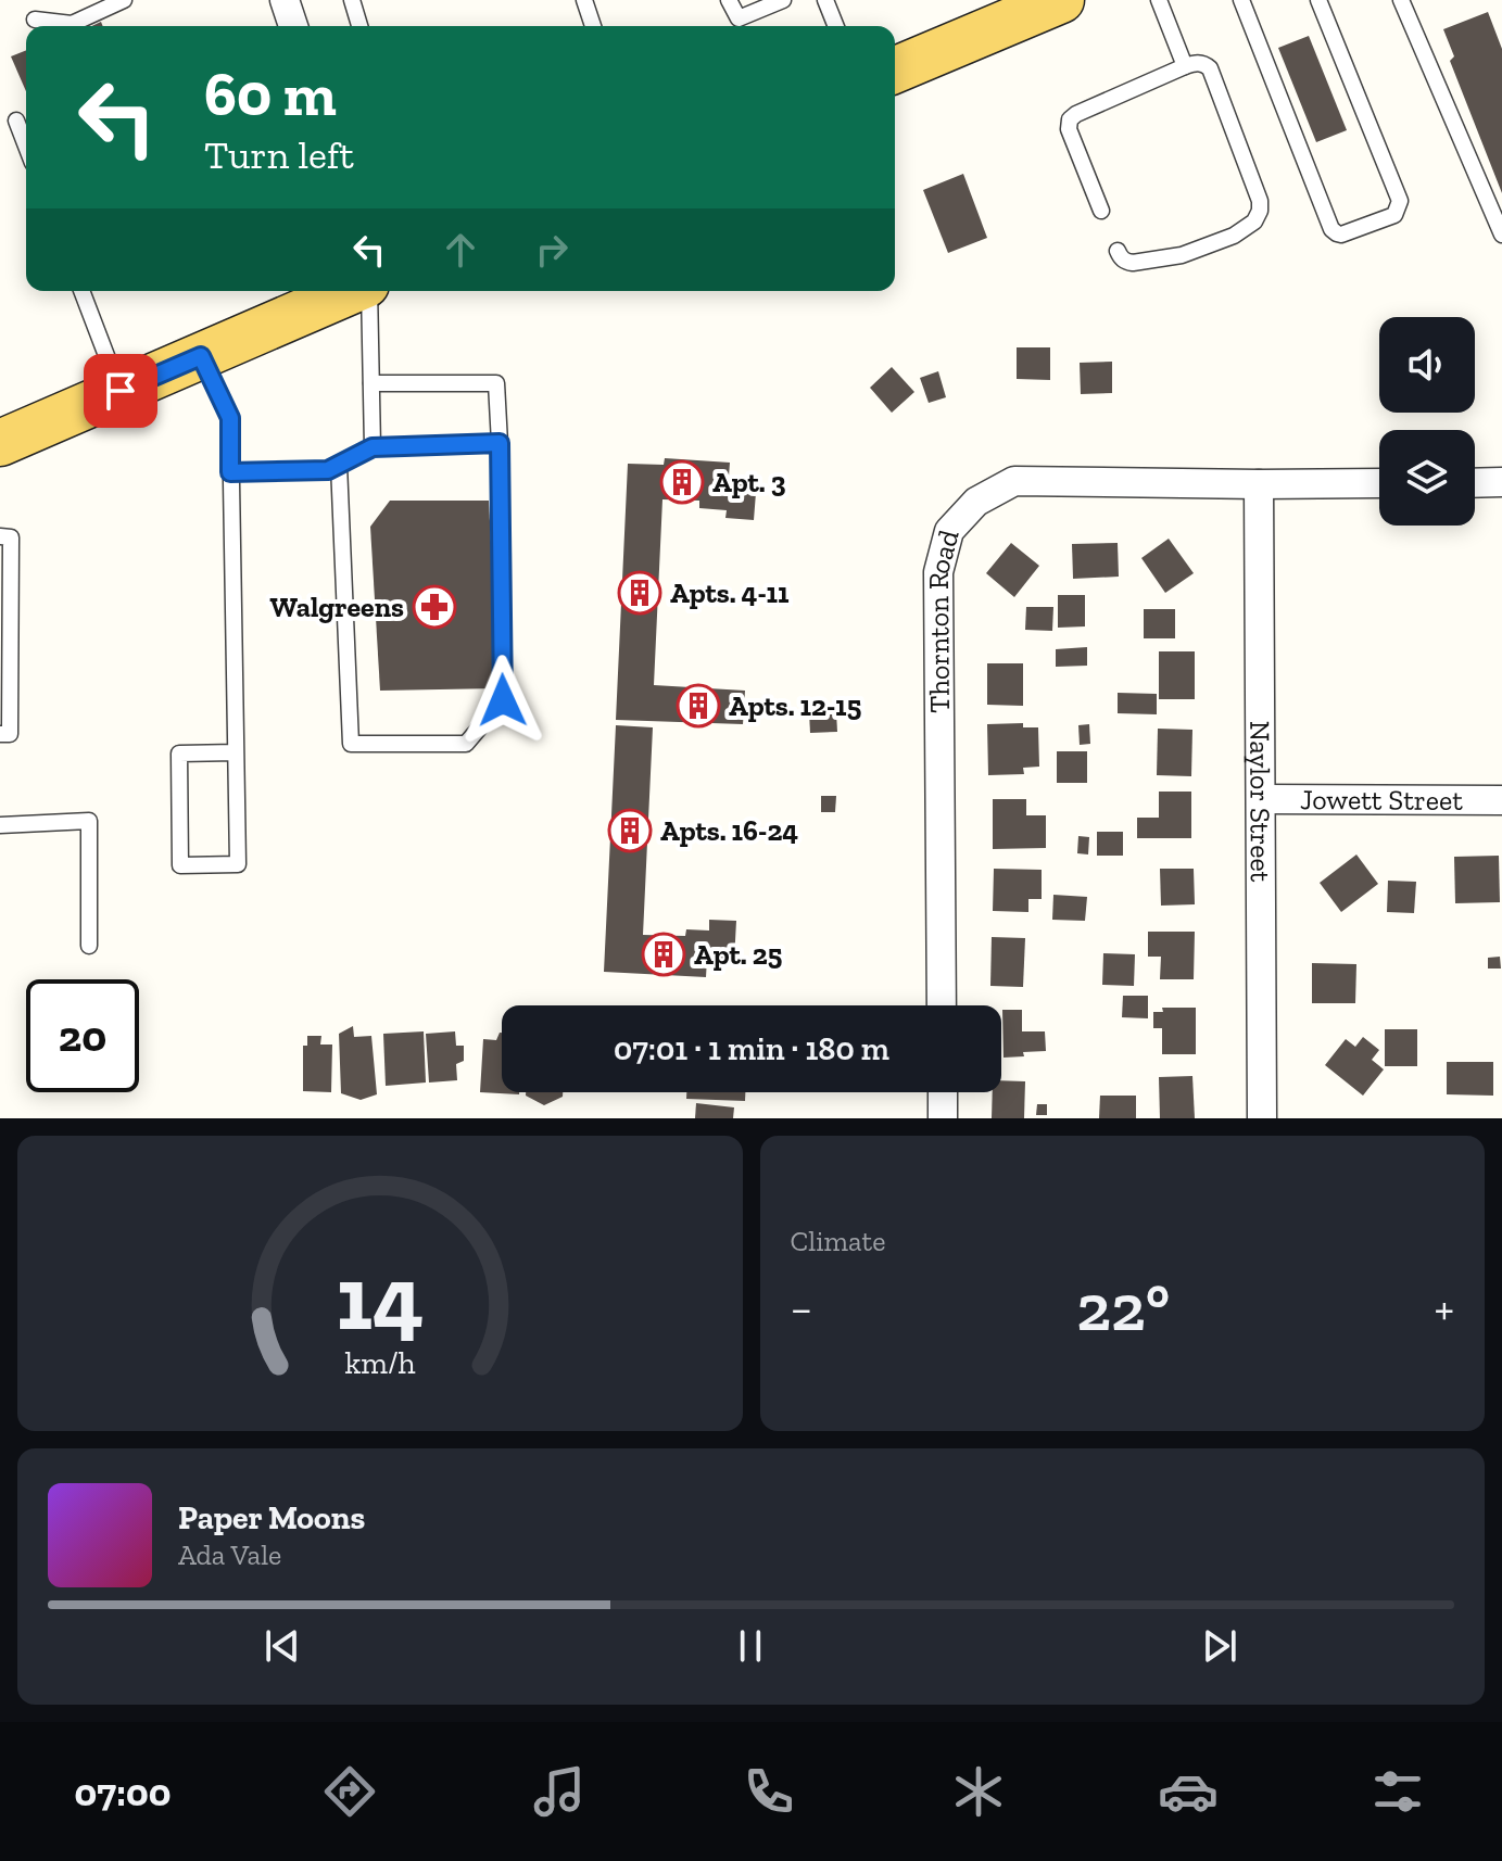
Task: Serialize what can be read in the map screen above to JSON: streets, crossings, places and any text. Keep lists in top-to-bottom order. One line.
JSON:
{"streets":{"street":["Thornton Road","Jowett Street","Naylor Street"]},"crossings":[["Thornton Road","Naylor Street"],["Jowett Street","Naylor Street"]],"places":{"building":["Apt. 3","Apts. 4-11","Apts. 12-15","Apts. 16-24","Apt. 25"],"pharmacy":["Walgreens"]},"page":{"turn":["60 m","Turn left"],"limit":"20","trip":"07:01 · 1 min · 180 m","tile":"Climate","heat":["−","22°","+"],"song":["Paper Moons","Ada Vale"],"tabs":"07:00","gauge":["14","km/h"]}}
